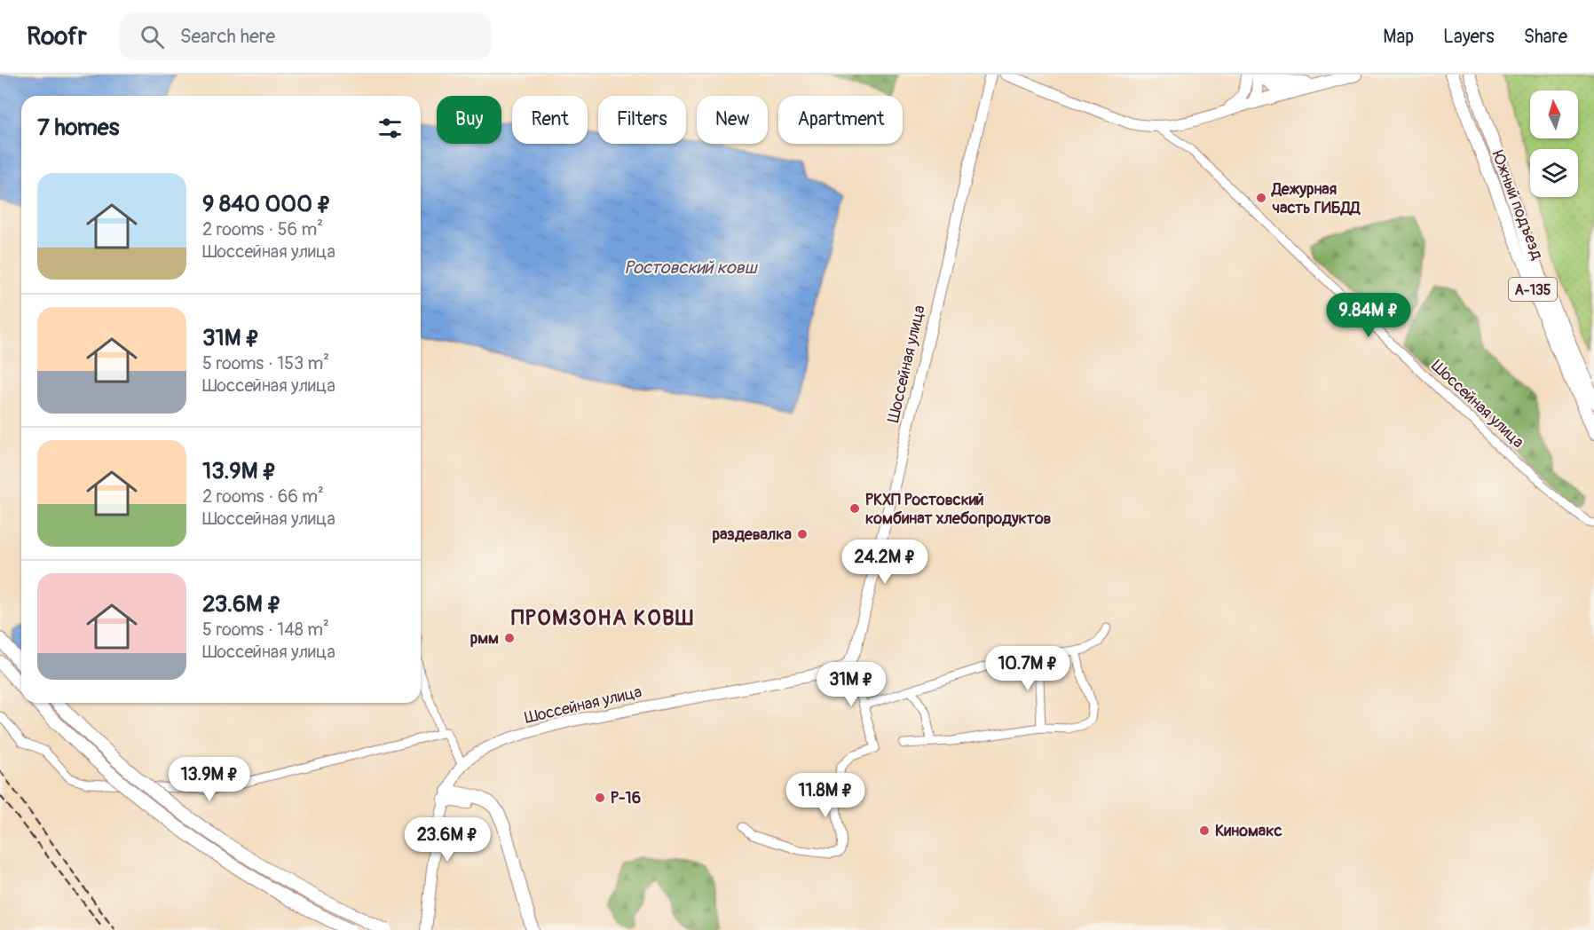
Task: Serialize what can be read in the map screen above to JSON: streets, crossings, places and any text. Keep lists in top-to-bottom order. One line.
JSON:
{"streets":{"main road":["Южный подъезд","А-135","Шоссейная улица"]},"districts":["ПРОМЗОНА КОВШ"],"water":["Ростовский ковш"],"places":["Дежурная часть ГИБДД","РКХП Ростовский комбинат хлебопродуктов","раздевалка","рмм","Р-16","Киномакс"],"north":"top","page":{"header":"Roofr","search":"Search here","nav":["Map","Layers","Share"],"chip":["Buy","Rent","Filters","New","Apartment"],"heading":"7 homes","list":[{"name":"9 840 000 ₽","note":"2 rooms · 56 m² · Шоссейная улица"},{"name":"31M ₽","note":"5 rooms · 153 m² · Шоссейная улица"},{"name":"13.9M ₽","note":"2 rooms · 66 m² · Шоссейная улица"},{"name":"23.6M ₽","note":"5 rooms · 148 m² · Шоссейная улица"}],"price":["9.84M ₽","24.2M ₽","10.7M ₽","31M ₽","13.9M ₽","11.8M ₽","23.6M ₽"]}}
